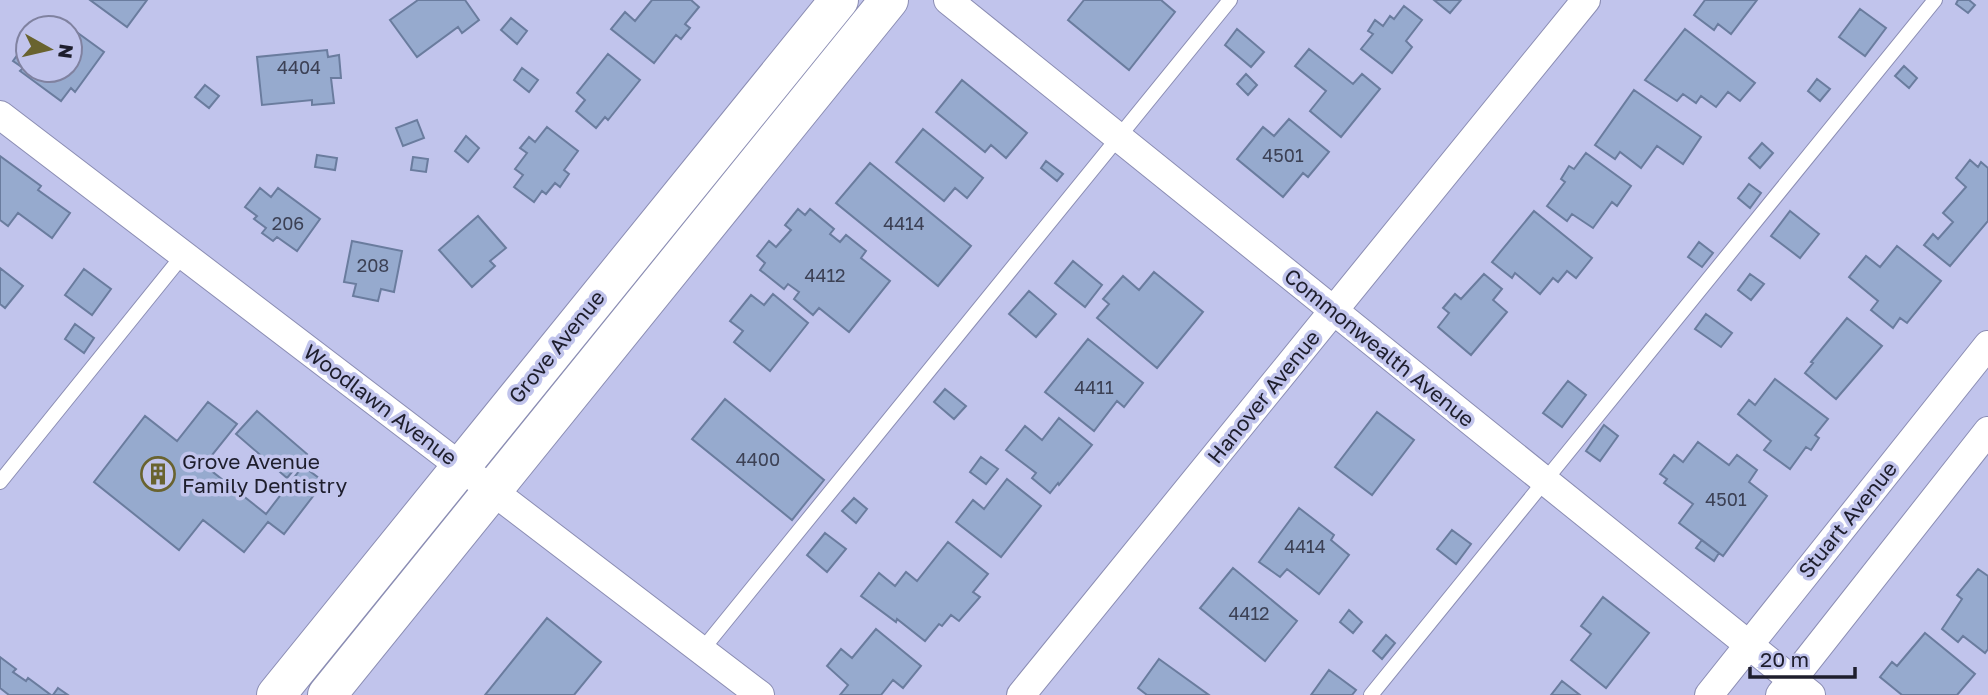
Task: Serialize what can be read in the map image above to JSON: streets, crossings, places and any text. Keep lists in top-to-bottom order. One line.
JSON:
{"streets":{"street":["Grove Avenue","Commonwealth Avenue","Hanover Avenue","Woodlawn Avenue","Stuart Avenue"]},"crossings":[["Grove Avenue","Woodlawn Avenue"],["Commonwealth Avenue","Hanover Avenue"],["Commonwealth Avenue","Stuart Avenue"]],"places":{"building":["Grove Avenue Family Dentistry"]},"house_numbers":["4404","4501","206","4414","208","4412","4411","4400","4501","4414","4412"],"scale_bar":"20 m","north":"right"}
